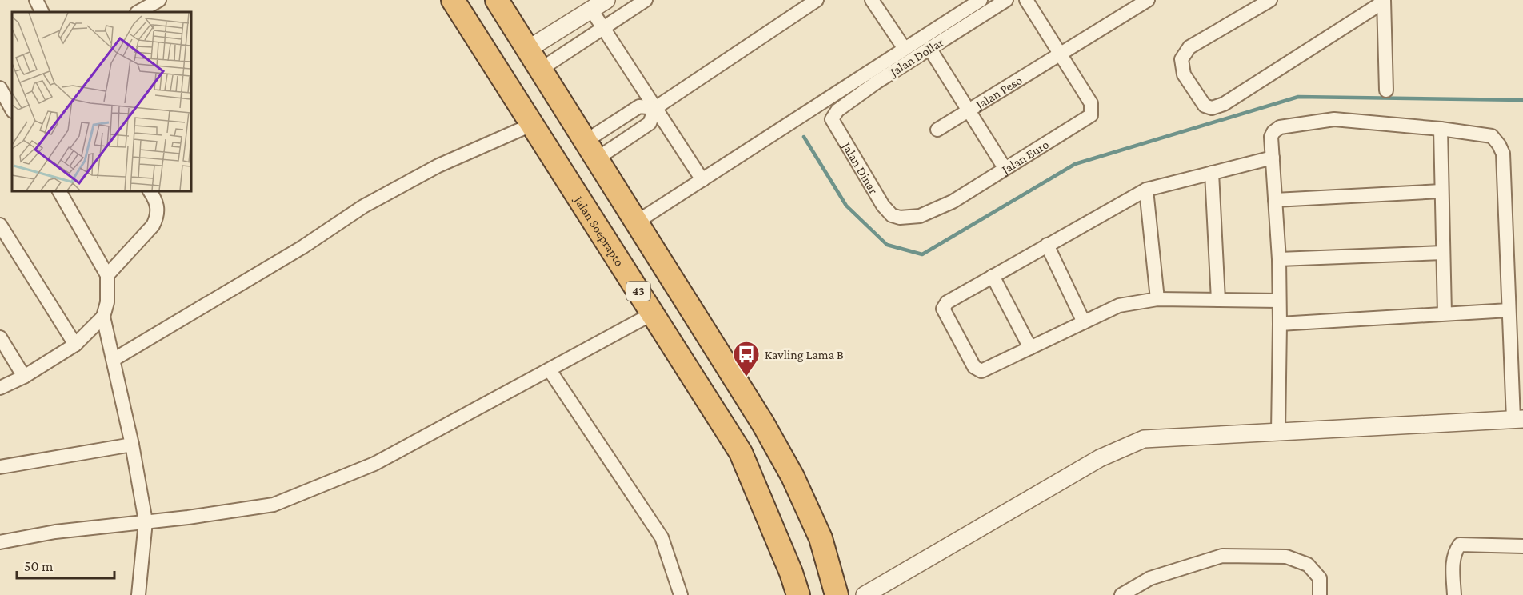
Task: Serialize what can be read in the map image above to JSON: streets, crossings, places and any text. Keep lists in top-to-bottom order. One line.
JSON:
{"streets":{"highway":["Jalan Soeprapto","43"],"street":["Jalan Dollar","Jalan Peso","Jalan Euro","Jalan Dinar"]},"crossings":[["Jalan Dollar","Jalan Dinar"],["Jalan Peso","Jalan Euro"],["Jalan Euro","Jalan Dinar"]],"places":{"bus stop":["Kavling Lama B"]},"scale_bar":"50 m"}
